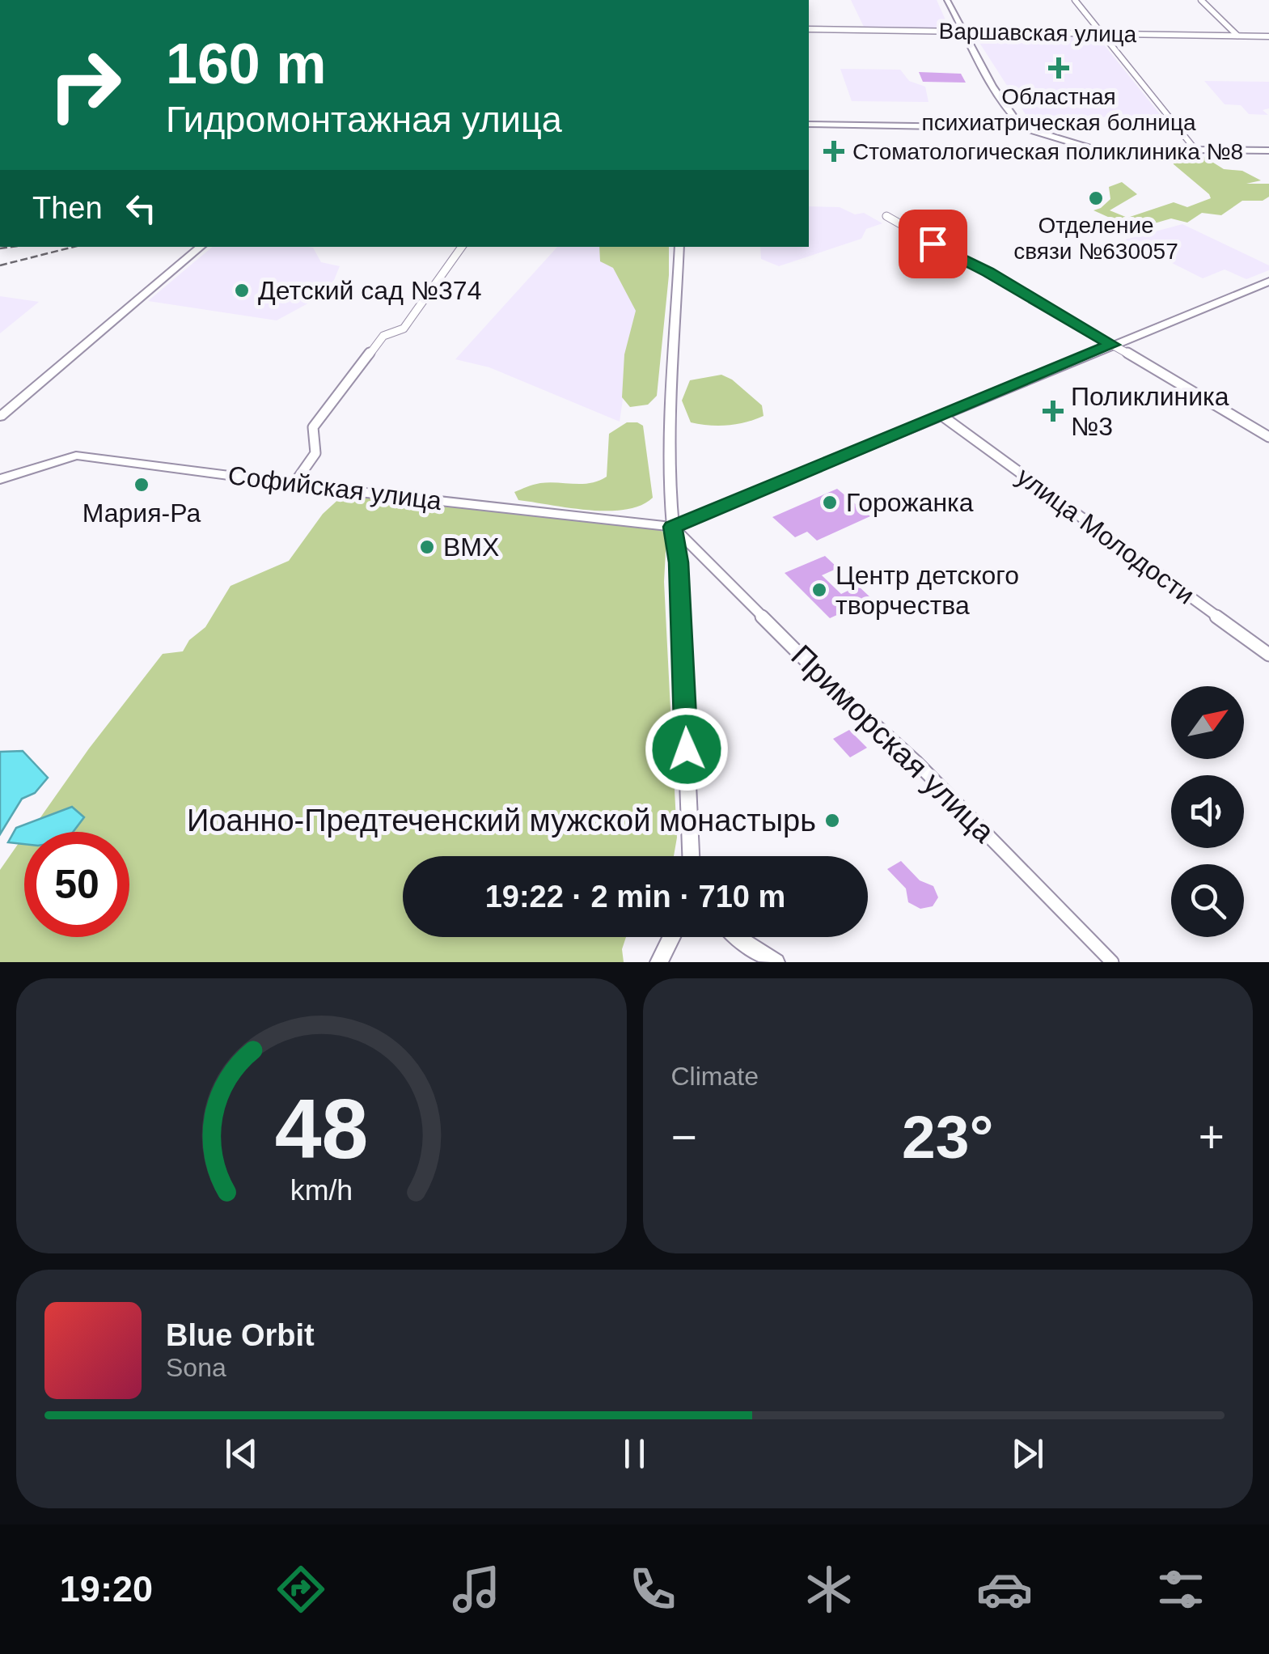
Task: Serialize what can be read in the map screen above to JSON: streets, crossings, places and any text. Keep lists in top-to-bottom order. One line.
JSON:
{"streets":{"main road":["Софийская улица"],"street":["Варшавская улица","улица Молодости","Приморская улица"]},"crossings":[["Софийская улица","Приморская улица"]],"places":{"health":["Областная психиатрическая болница","Стоматологическая поликлиника №8","Поликлиника №3"],"other":["Отделение связи №630057","Детский сад №374","Мария-Ра","Горожанка","BMX","Центр детского творчества","Иоанно-Предтеченский мужской монастырь"]},"north":"top right","page":{"turn":["160 m","Гидромонтажная улица"],"then":"Then","limit":"50","trip":"19:22 · 2 min · 710 m","tile":"Climate","heat":["−","23°","+"],"song":["Blue Orbit","Sona"],"tabs":"19:20","gauge":["48","km/h"]}}
